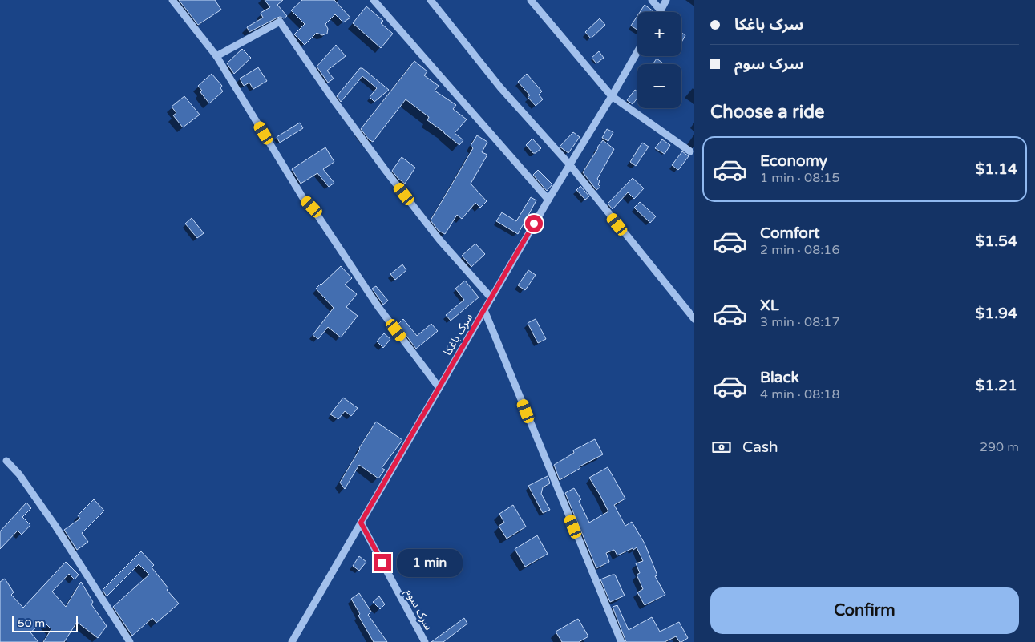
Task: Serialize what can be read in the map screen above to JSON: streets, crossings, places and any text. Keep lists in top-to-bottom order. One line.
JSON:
{"streets":{"street":["سرک باغکا","سرک سوم"]},"crossings":[["سرک باغکا","سرک سوم"]],"scale_bar":"50 m","page":{"banner":["سرک باغکا","سرک سوم"],"map_buttons":["+","−"],"heading":"Choose a ride","list":[{"name":"Economy","note":"1 min · 08:15","value":"$1.14"},{"name":"Comfort","note":"2 min · 08:16","value":"$1.54"},{"name":"XL","note":"3 min · 08:17","value":"$1.94"},{"name":"Black","note":"4 min · 08:18","value":"$1.21"}],"pay":["Cash","290 m"],"bubble":"1 min","buttons":"Confirm","scale":"50 m"}}
